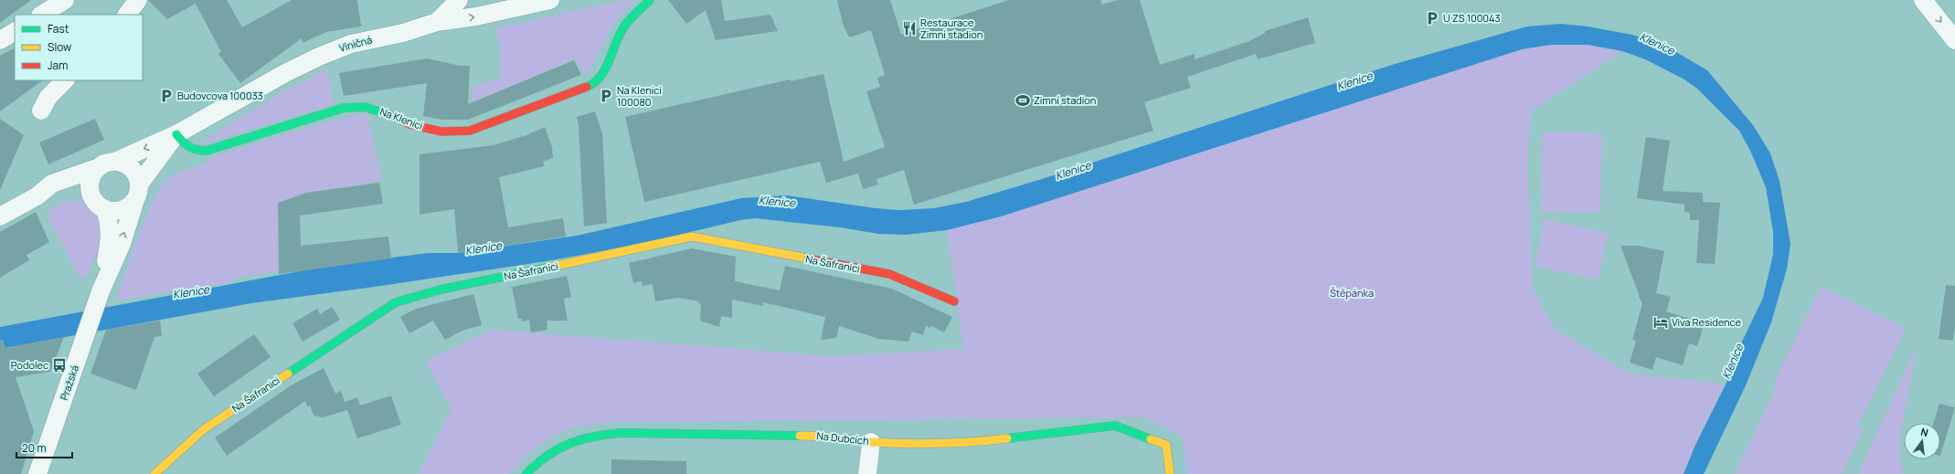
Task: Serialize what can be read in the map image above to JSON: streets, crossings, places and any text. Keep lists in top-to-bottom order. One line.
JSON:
{"streets":{"street":["Viničná","Na Klenici","Na Šafranici","Pražská","Na Dubcích"]},"crossings":[["Viničná","Na Klenici"],["Viničná","Pražská"]],"water":["Klenice"],"parks":["Štěpánka"],"places":{"parking":["U ZS 100043","Budovcova 100033","Na Klenici 100080"],"restaurant":["Restaurace Zimní stadion"],"sports":["Zimní stadion"],"hotel":["Viva Residence"],"bus stop":["Podolec"]},"legend":["Fast","Slow","Jam"],"scale_bar":"20 m","north":"top"}
